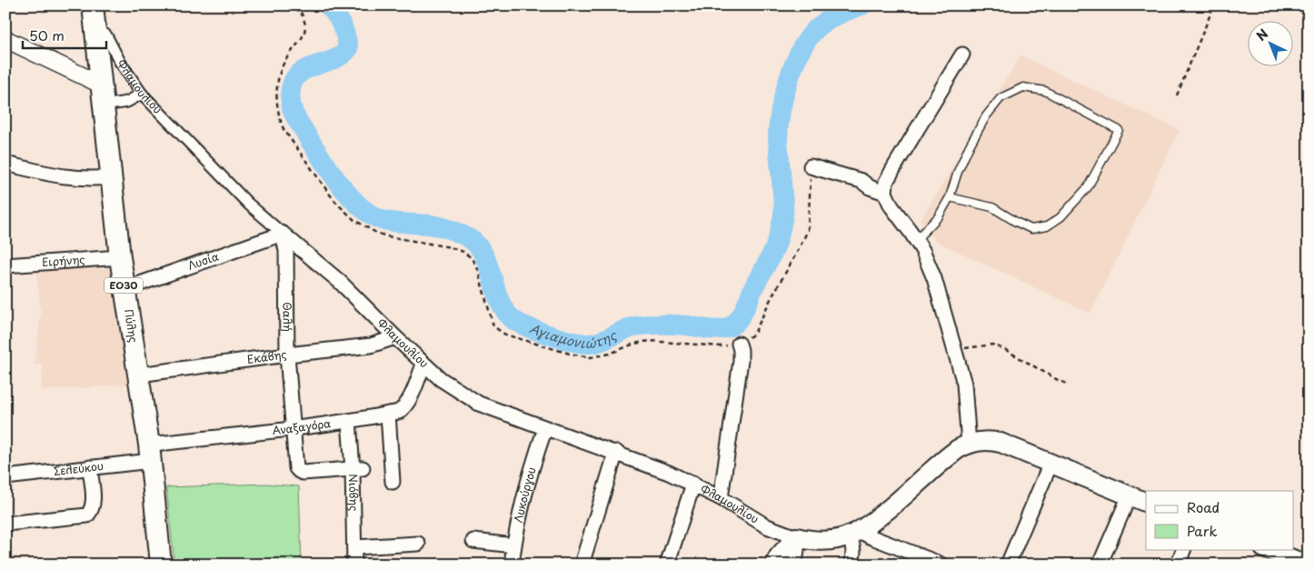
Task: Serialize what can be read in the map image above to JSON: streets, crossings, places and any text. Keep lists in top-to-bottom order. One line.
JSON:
{"streets":{"main road":["ΕΟ30","Πύλης"],"street":["Φλαμουλίου","Ειρήνης","Λυσία","Θαλή","Εκάβης","Αναξαγόρα","Σελεύκου","Νιόβης","Λυκούργου"]},"crossings":[["Φλαμουλίου","Λυσία"],["Φλαμουλίου","Θαλή"],["Φλαμουλίου","Πύλης"],["Φλαμουλίου","Εκάβης"],["Φλαμουλίου","Αναξαγόρα"],["Φλαμουλίου","Λυκούργου"],["Ειρήνης","Πύλης"],["Λυσία","Θαλή"],["Λυσία","Πύλης"],["Θαλή","Εκάβης"],["Θαλή","Αναξαγόρα"],["Θαλή","Νιόβης"],["Πύλης","Εκάβης"],["Πύλης","Αναξαγόρα"],["Πύλης","Σελεύκου"],["Αναξαγόρα","Σελεύκου"],["Αναξαγόρα","Νιόβης"]],"water":["Αγιαμονιώτης"],"legend":["Road","Park"],"scale_bar":"50 m","north":"top left"}
